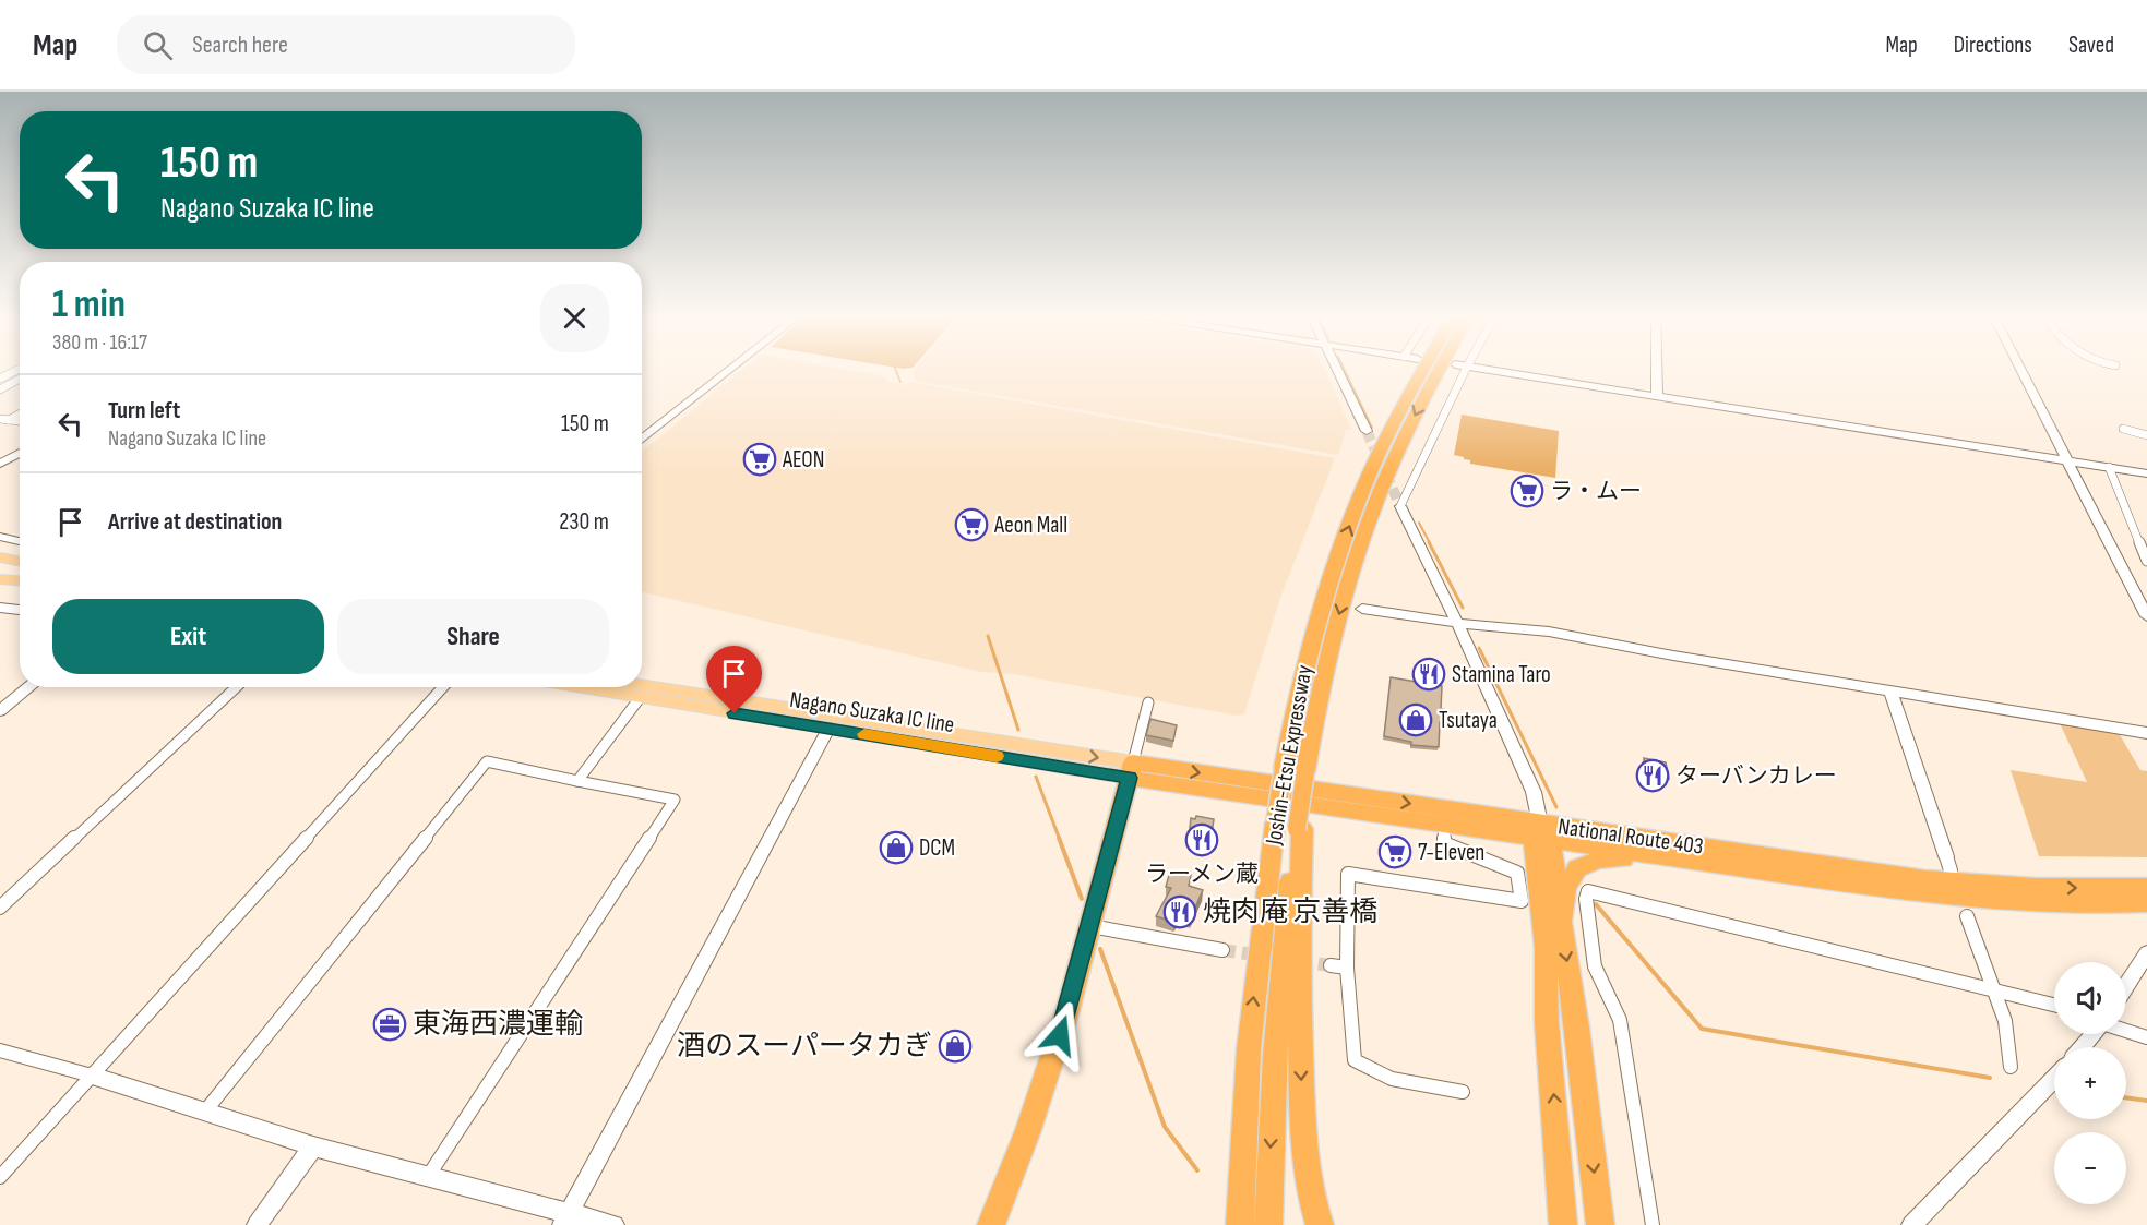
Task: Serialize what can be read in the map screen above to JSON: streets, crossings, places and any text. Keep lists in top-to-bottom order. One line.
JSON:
{"streets":{"highway":["Joshin-Etsu Expressway","National Route 403"],"main road":["Nagano Suzaka IC line"]},"crossings":[["Nagano Suzaka IC line","National Route 403"]],"places":{"supermarket":["AEON","ラ・ムー","Aeon Mall","7-Eleven"],"restaurant":["Stamina Taro","ターバンカレー","ラーメン蔵","焼肉庵 京善橋"],"shop":["Tsutaya","DCM","酒のスーパータカぎ"],"office":["東海西濃運輸"]},"page":{"header":"Map","search":"Search here","nav":["Map","Directions","Saved"],"turn":["150 m","Nagano Suzaka IC line"],"heading":["1 min","380 m · 16:17"],"list":[{"name":"Turn left","note":"Nagano Suzaka IC line","value":"150 m"},{"name":"Arrive at destination","value":"230 m"}],"buttons":["Exit","Share"],"map_buttons":["+","−"]}}
